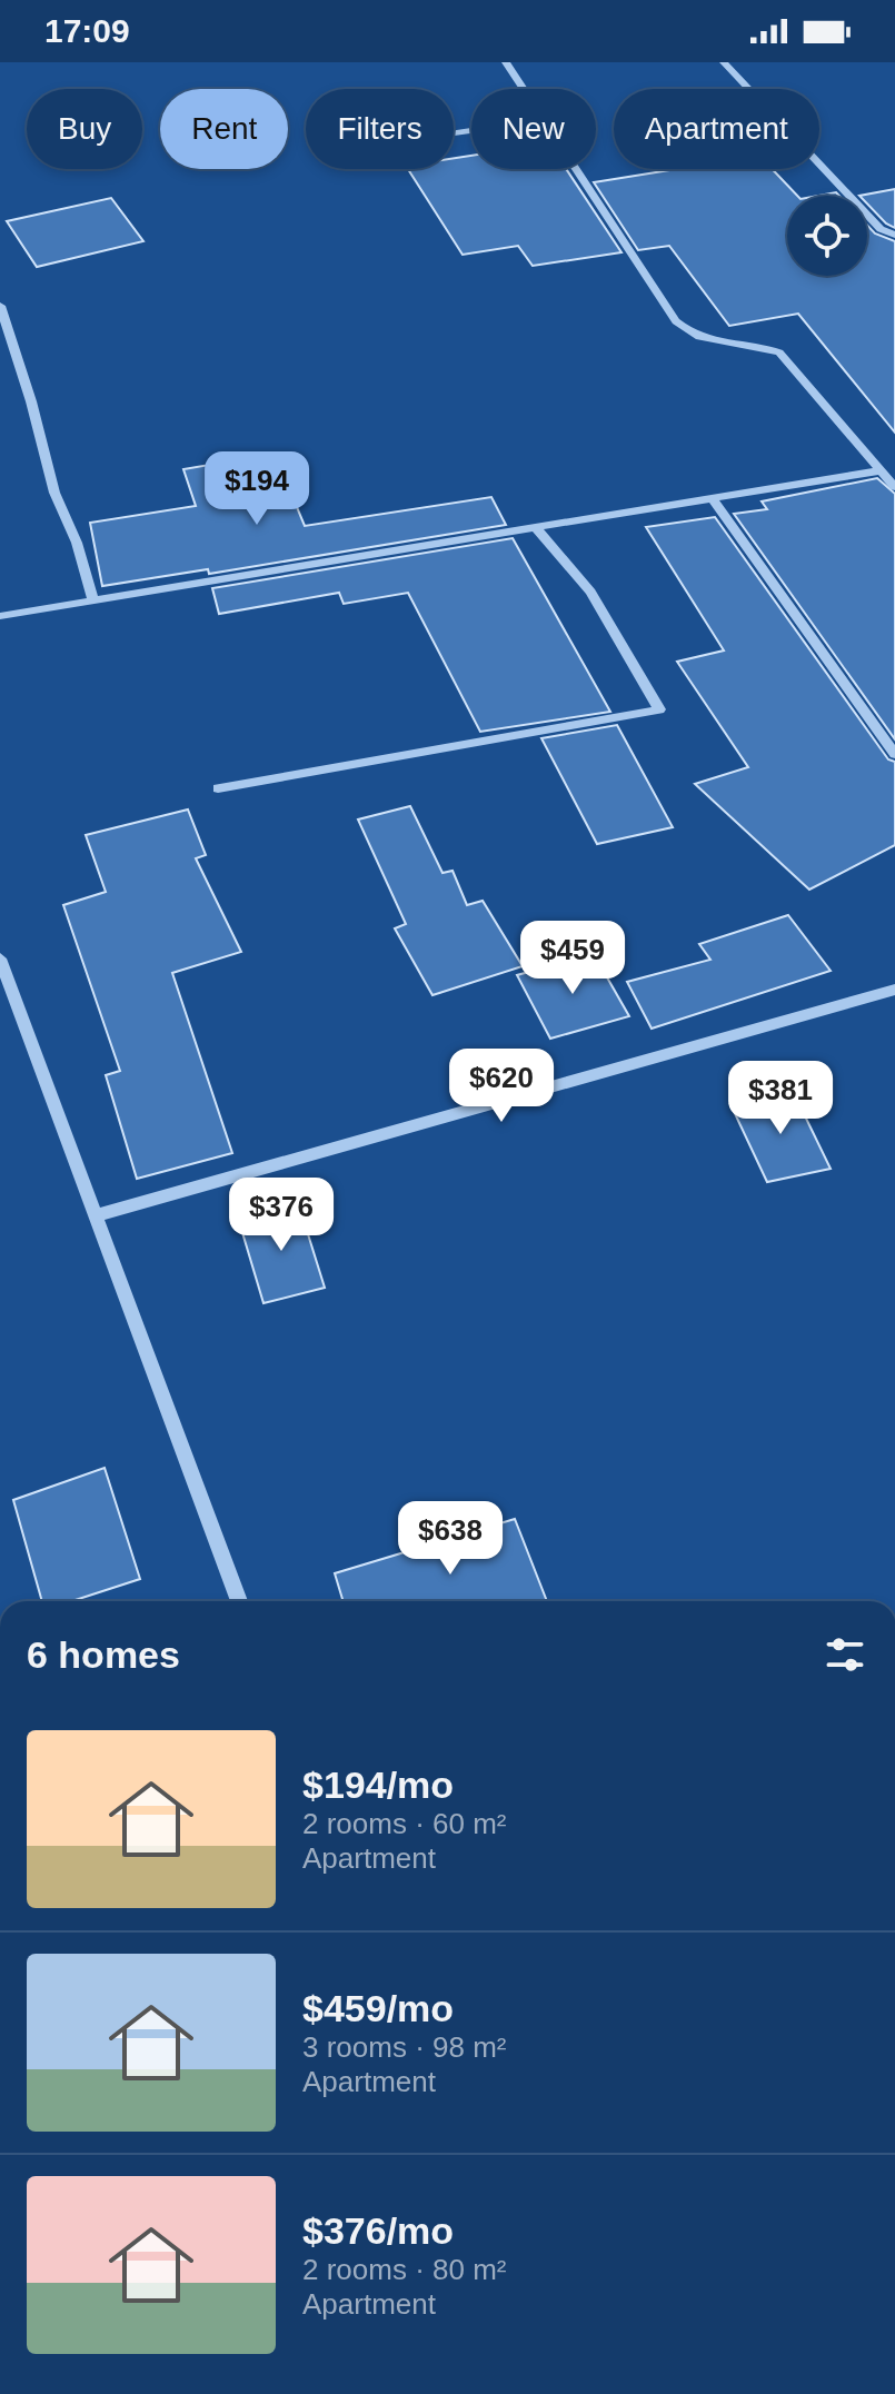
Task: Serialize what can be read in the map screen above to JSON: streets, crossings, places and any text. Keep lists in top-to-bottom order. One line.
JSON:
{"page":{"status":"17:09","chip":["Buy","Rent","Filters","New","Apartment"],"price":["$194","$459","$620","$381","$376","$638"],"heading":"6 homes","list":[{"name":"$194/mo","note":"2 rooms · 60 m² · Apartment"},{"name":"$459/mo","note":"3 rooms · 98 m² · Apartment"},{"name":"$376/mo","note":"2 rooms · 80 m² · Apartment"}]}}
